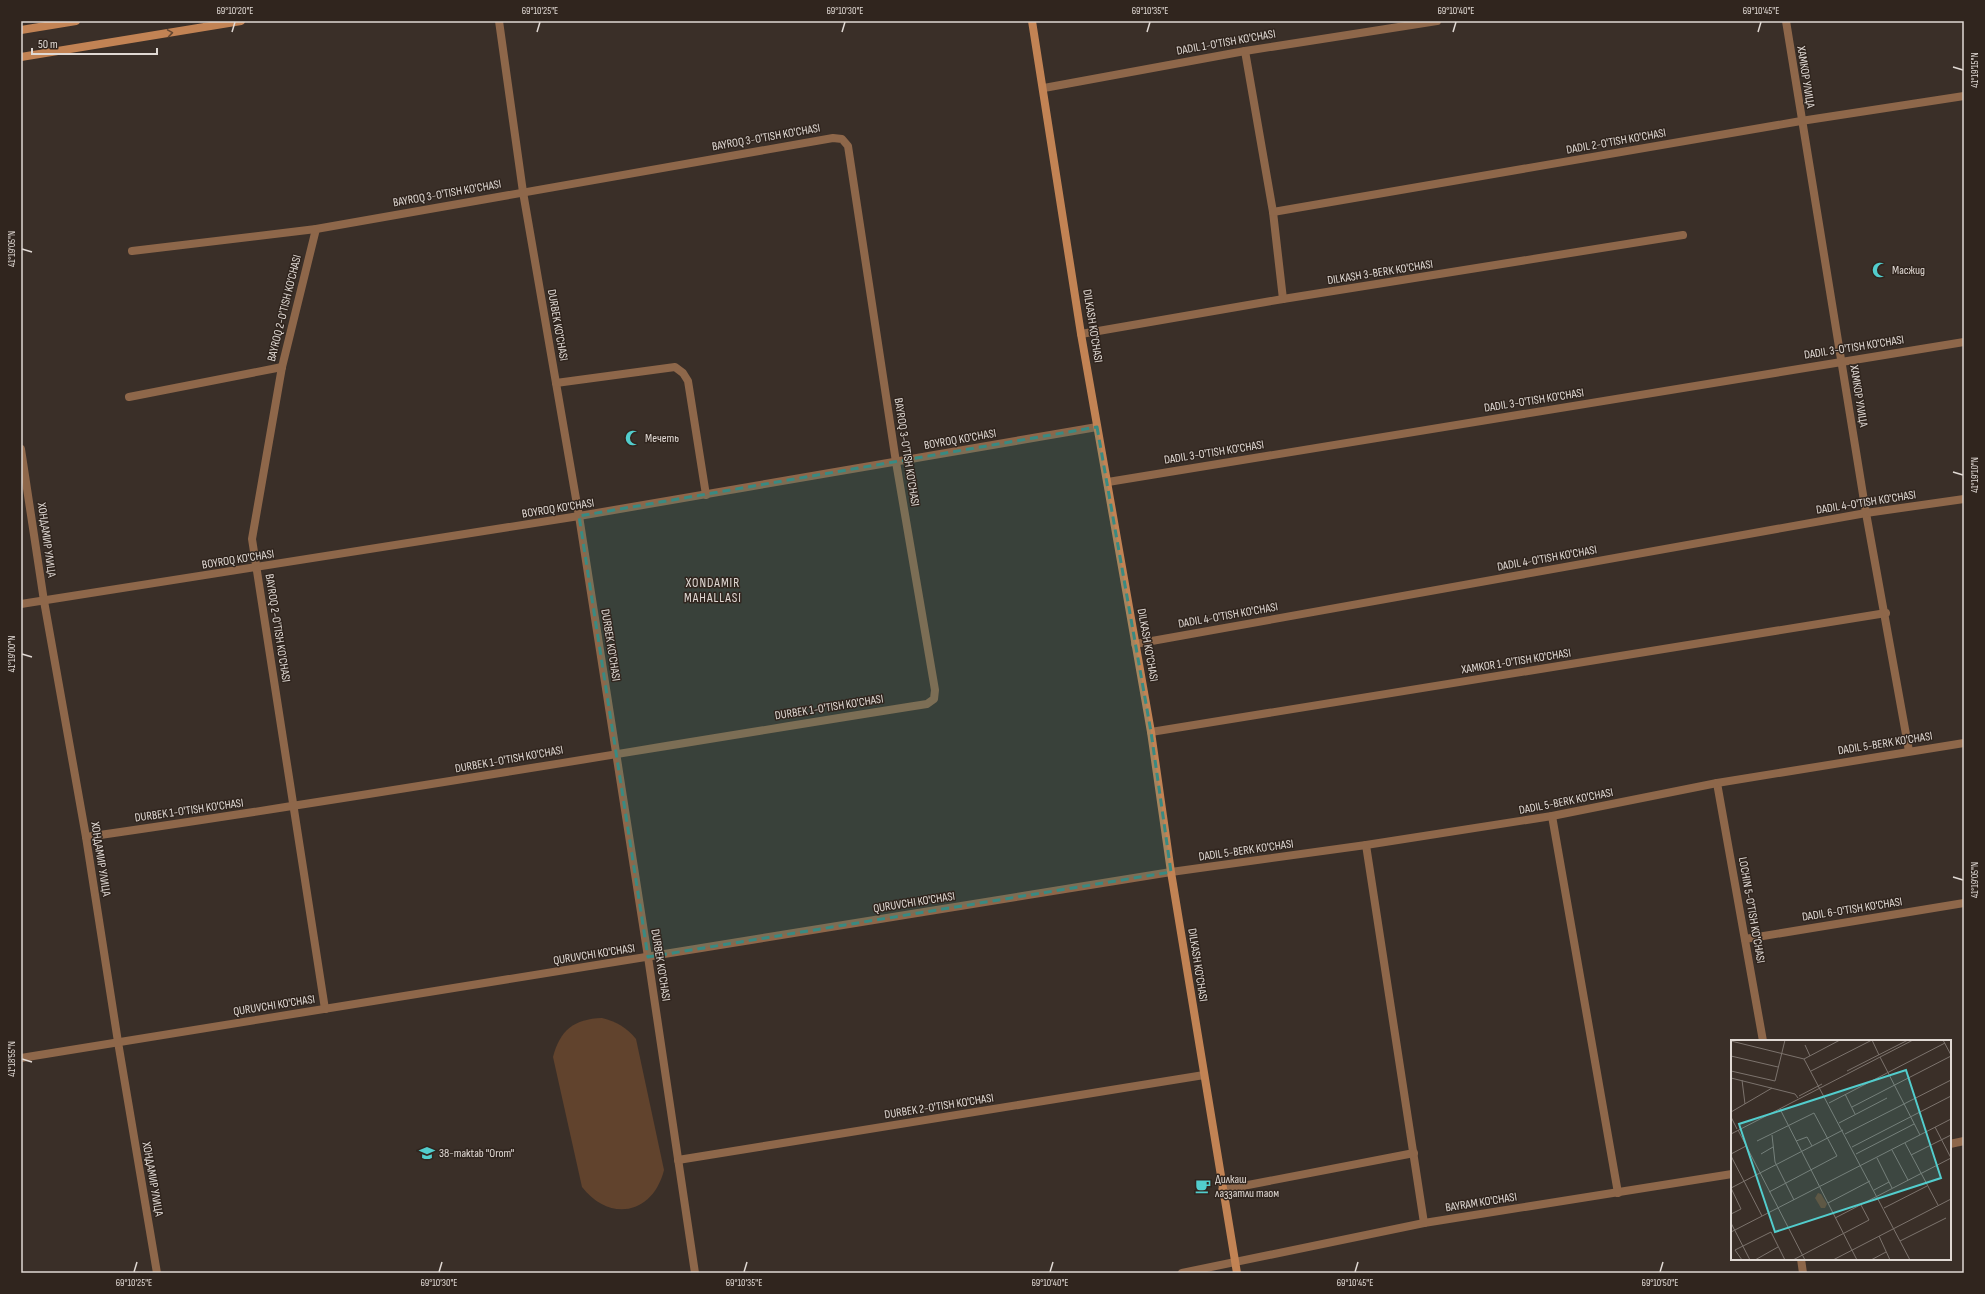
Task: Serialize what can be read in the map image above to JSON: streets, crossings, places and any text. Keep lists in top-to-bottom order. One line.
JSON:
{"streets":{"street":["DADIL 1-O'TISH KO'CHASI","ХАМКОР УЛИЦА","BAYROQ 3-O'TISH KO'CHASI","DADIL 2-O'TISH KO'CHASI","DILKASH 3-BERK KO'CHASI","BAYROQ 2-O'TISH KO'CHASI","DURBEK KO'CHASI","DILKASH KO'CHASI","DADIL 3-O'TISH KO'CHASI","BOYROQ KO'CHASI","DADIL 4-O'TISH KO'CHASI","ХОНДАМИР УЛИЦА","XAMKOR 1-O'TISH KO'CHASI","DURBEK 1-O'TISH KO'CHASI","DADIL 5-BERK KO'CHASI","QURUVCHI KO'CHASI","DADIL 6-O'TISH KO'CHASI","LOCHIN 5-O'TISH KO'CHASI","DURBEK 2-O'TISH KO'CHASI","BAYRAM KO'CHASI"]},"crossings":[["DADIL 1-O'TISH KO'CHASI","DILKASH KO'CHASI"],["ХАМКОР УЛИЦА","DADIL 2-O'TISH KO'CHASI"],["ХАМКОР УЛИЦА","DADIL 3-O'TISH KO'CHASI"],["ХАМКОР УЛИЦА","DADIL 4-O'TISH KO'CHASI"],["ХАМКОР УЛИЦА","XAMKOR 1-O'TISH KO'CHASI"],["ХАМКОР УЛИЦА","DADIL 5-BERK KO'CHASI"],["BAYROQ 3-O'TISH KO'CHASI","BAYROQ 2-O'TISH KO'CHASI"],["BAYROQ 3-O'TISH KO'CHASI","DURBEK KO'CHASI"],["BAYROQ 3-O'TISH KO'CHASI","BOYROQ KO'CHASI"],["BAYROQ 3-O'TISH KO'CHASI","DURBEK 1-O'TISH KO'CHASI"],["DILKASH 3-BERK KO'CHASI","DILKASH KO'CHASI"],["BAYROQ 2-O'TISH KO'CHASI","BOYROQ KO'CHASI"],["BAYROQ 2-O'TISH KO'CHASI","DURBEK 1-O'TISH KO'CHASI"],["BAYROQ 2-O'TISH KO'CHASI","QURUVCHI KO'CHASI"],["DURBEK KO'CHASI","BOYROQ KO'CHASI"],["DURBEK KO'CHASI","DURBEK 1-O'TISH KO'CHASI"],["DURBEK KO'CHASI","QURUVCHI KO'CHASI"],["DURBEK KO'CHASI","DURBEK 2-O'TISH KO'CHASI"],["DILKASH KO'CHASI","DADIL 3-O'TISH KO'CHASI"],["DILKASH KO'CHASI","BOYROQ KO'CHASI"],["DILKASH KO'CHASI","DADIL 4-O'TISH KO'CHASI"],["DILKASH KO'CHASI","XAMKOR 1-O'TISH KO'CHASI"],["DILKASH KO'CHASI","DADIL 5-BERK KO'CHASI"],["DILKASH KO'CHASI","QURUVCHI KO'CHASI"],["DILKASH KO'CHASI","DURBEK 2-O'TISH KO'CHASI"],["DILKASH KO'CHASI","BAYRAM KO'CHASI"],["BOYROQ KO'CHASI","ХОНДАМИР УЛИЦА"],["ХОНДАМИР УЛИЦА","DURBEK 1-O'TISH KO'CHASI"],["ХОНДАМИР УЛИЦА","QURUVCHI KO'CHASI"],["DADIL 5-BERK KO'CHASI","QURUVCHI KO'CHASI"],["DADIL 5-BERK KO'CHASI","LOCHIN 5-O'TISH KO'CHASI"],["DADIL 6-O'TISH KO'CHASI","LOCHIN 5-O'TISH KO'CHASI"]],"districts":["XONDAMIR MAHALLASI"],"places":{"mosque":["Масжид","Мечеть"],"school or university":["38-maktab \"Orom\""],"cafe":["Дилкаш лаззатли таом"]},"scale_bar":"50 m","coordinates":["69°10'20\"E","69°10'25\"E","69°10'30\"E","69°10'35\"E","69°10'40\"E","69°10'45\"E","41°19'15\"N","41°19'05\"N","41°19'10\"N","41°19'00\"N","41°18'55\"N","69°10'50\"E"]}
